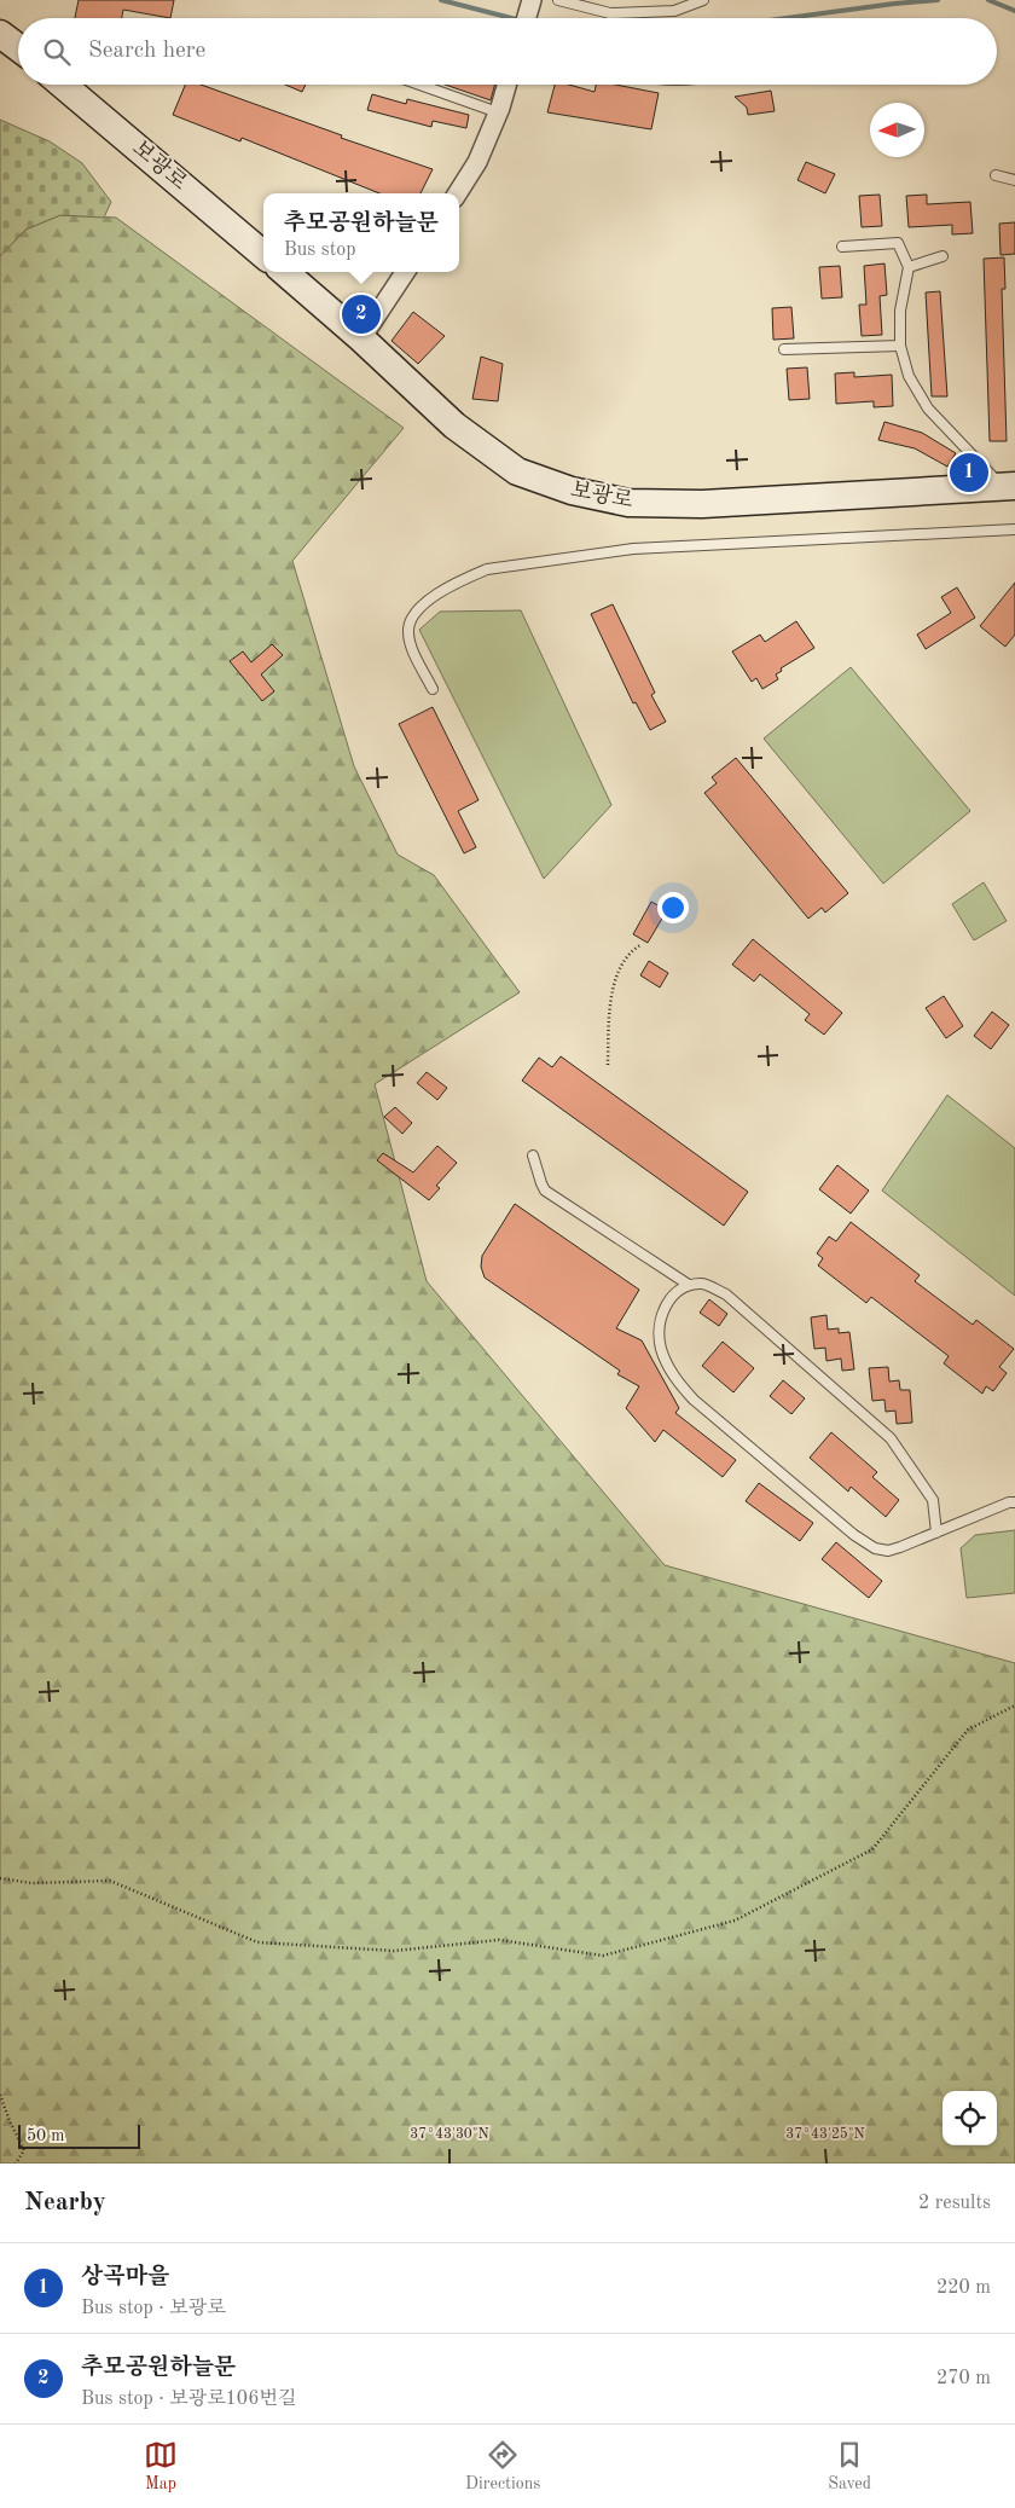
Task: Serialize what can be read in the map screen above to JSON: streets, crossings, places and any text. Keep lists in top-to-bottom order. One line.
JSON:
{"streets":{"main road":["보광로"]},"scale_bar":"50 m","north":"left","page":{"search":"Search here","popup":["추모공원하늘문","Bus stop"],"pins":["2","1"],"scale":"50 m","heading":["Nearby","2 results"],"list":[{"mark":"1","name":"상곡마을","note":"Bus stop · 보광로","value":"220 m"},{"mark":"2","name":"추모공원하늘문","note":"Bus stop · 보광로106번길","value":"270 m"}],"nav":["Map","Directions","Saved"]},"coordinates":["37°43'30\"N","37°43'25\"N"]}
